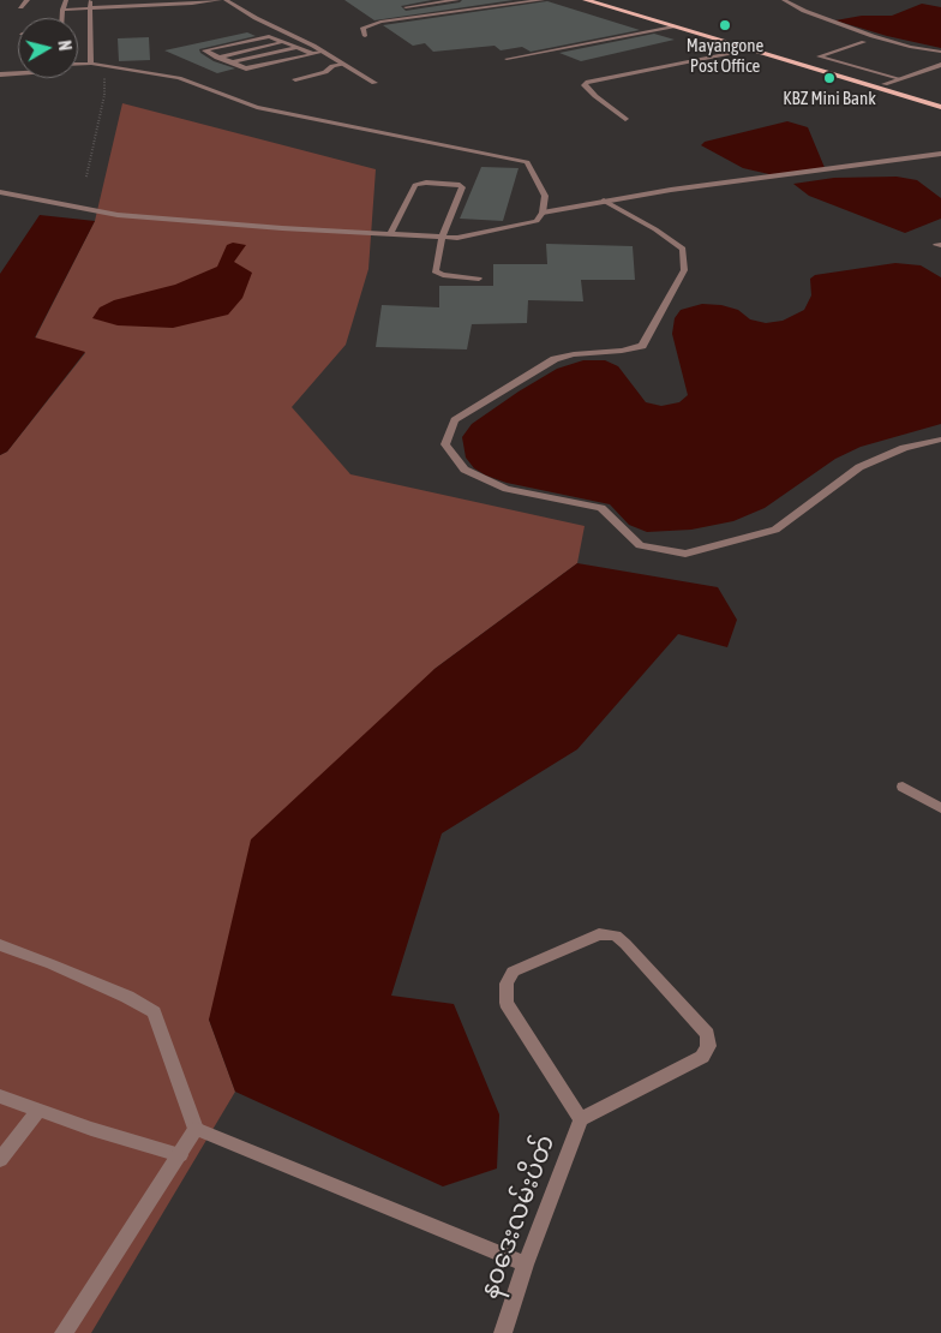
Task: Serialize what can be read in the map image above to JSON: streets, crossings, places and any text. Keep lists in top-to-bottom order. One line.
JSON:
{"streets":{"street":["နဝဒေးလမ်းပိတ်"]},"places":["Mayangone Post Office","KBZ Mini Bank"],"north":"right"}
